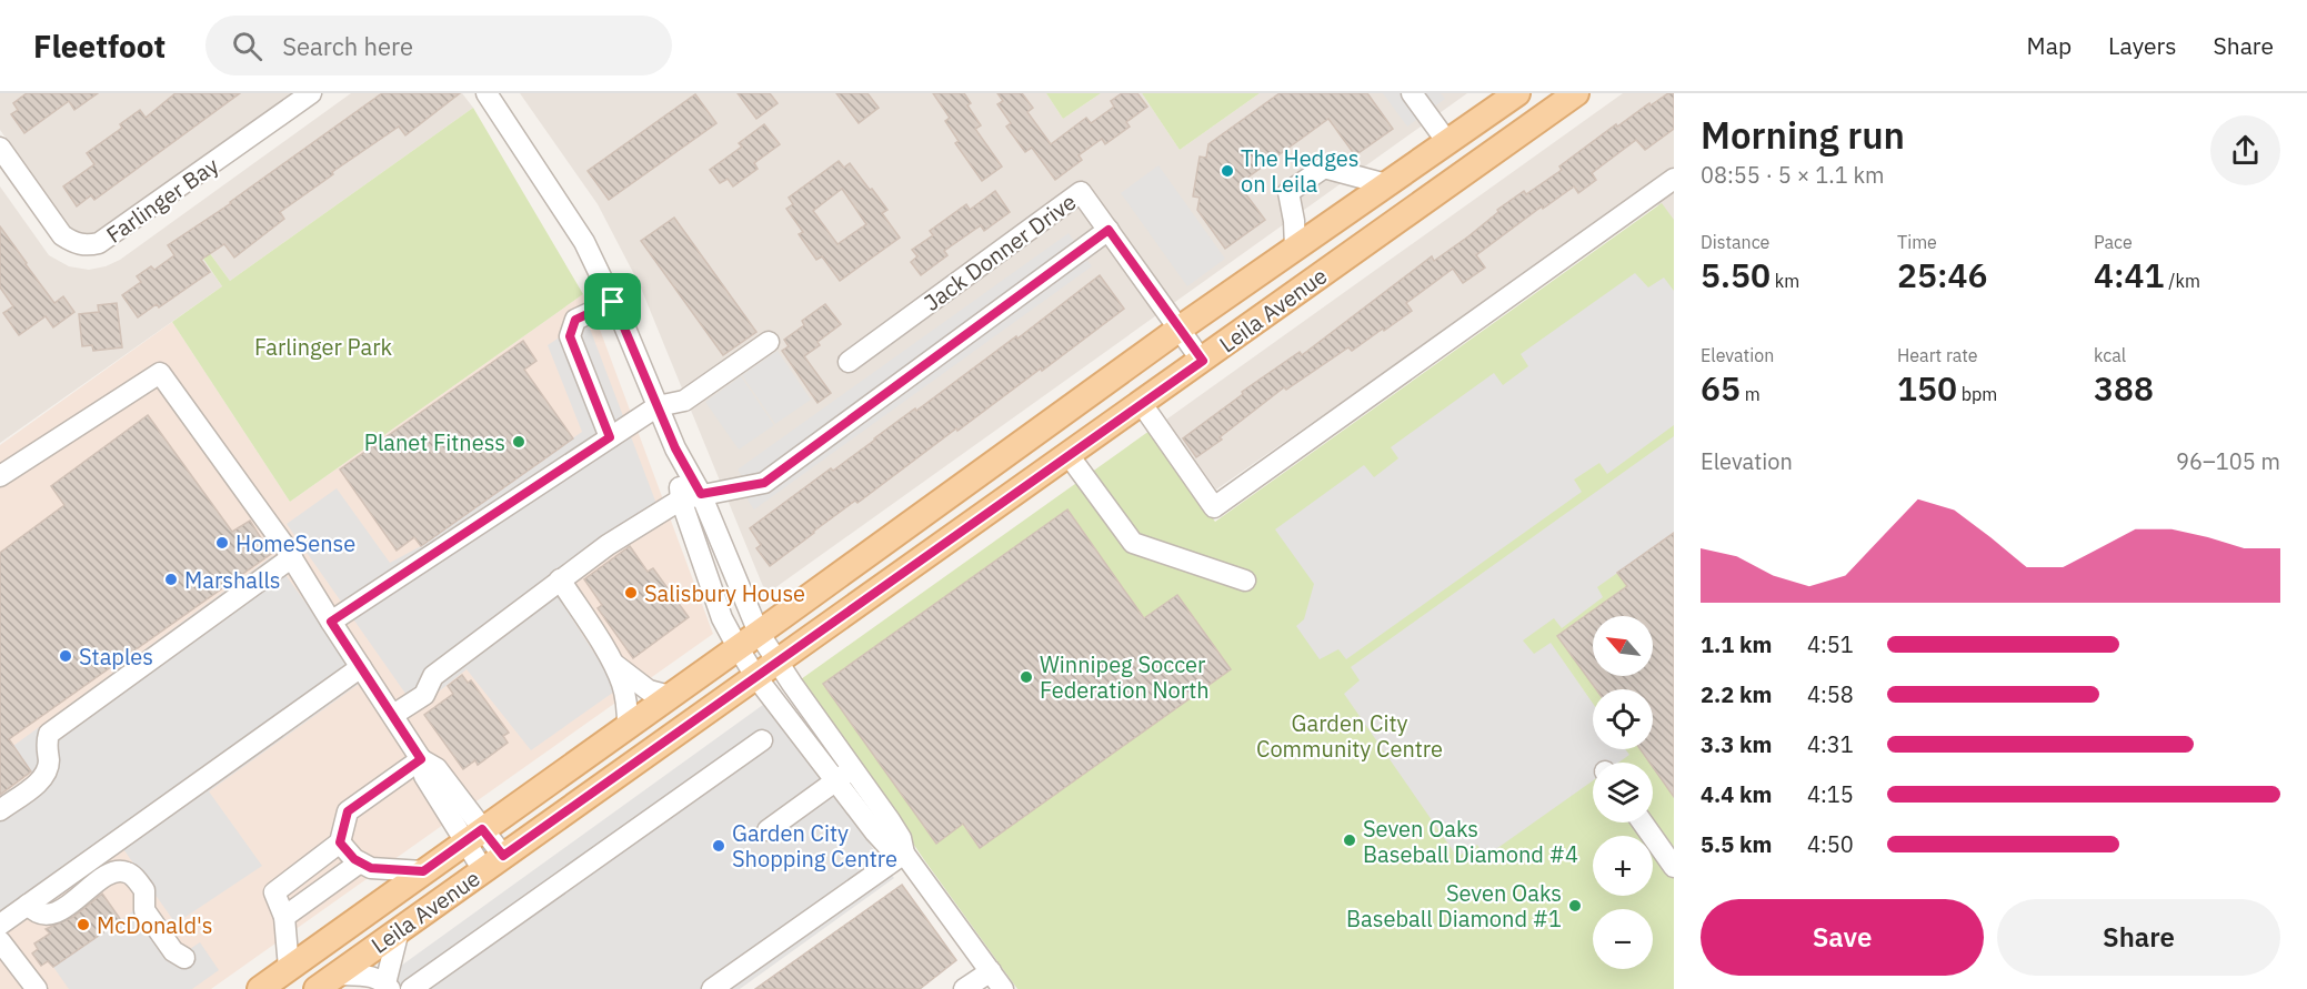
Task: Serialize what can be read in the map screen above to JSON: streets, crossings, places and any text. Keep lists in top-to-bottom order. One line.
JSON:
{"streets":{"main road":["Leila Avenue"],"street":["Farlinger Bay","Jack Donner Drive"]},"crossings":[["Jack Donner Drive","Leila Avenue"]],"parks":["Farlinger Park","Garden City Community Centre"],"places":["The Hedges on Leila","Planet Fitness","HomeSense","Marshalls","Salisbury House","Staples","Winnipeg Soccer Federation North","Seven Oaks Baseball Diamond #4","Garden City Shopping Centre","Seven Oaks Baseball Diamond #1","McDonald's"],"north":"top left","page":{"header":"Fleetfoot","search":"Search here","nav":["Map","Layers","Share"],"heading":["Morning run","08:55 · 5 × 1.1 km"],"stats":[["Distance","5.50 km"],["Time","25:46"],["Pace","4:41 /km"],["Elevation","65 m"],["Heart rate","150 bpm"],["kcal","388"]],"chart":["Elevation","96–105 m"],"map_buttons":["+","−"],"list":[{"name":"1.1 km","note":"4:51"},{"name":"2.2 km","note":"4:58"},{"name":"3.3 km","note":"4:31"},{"name":"4.4 km","note":"4:15"},{"name":"5.5 km","note":"4:50"}],"buttons":["Save","Share"]}}
